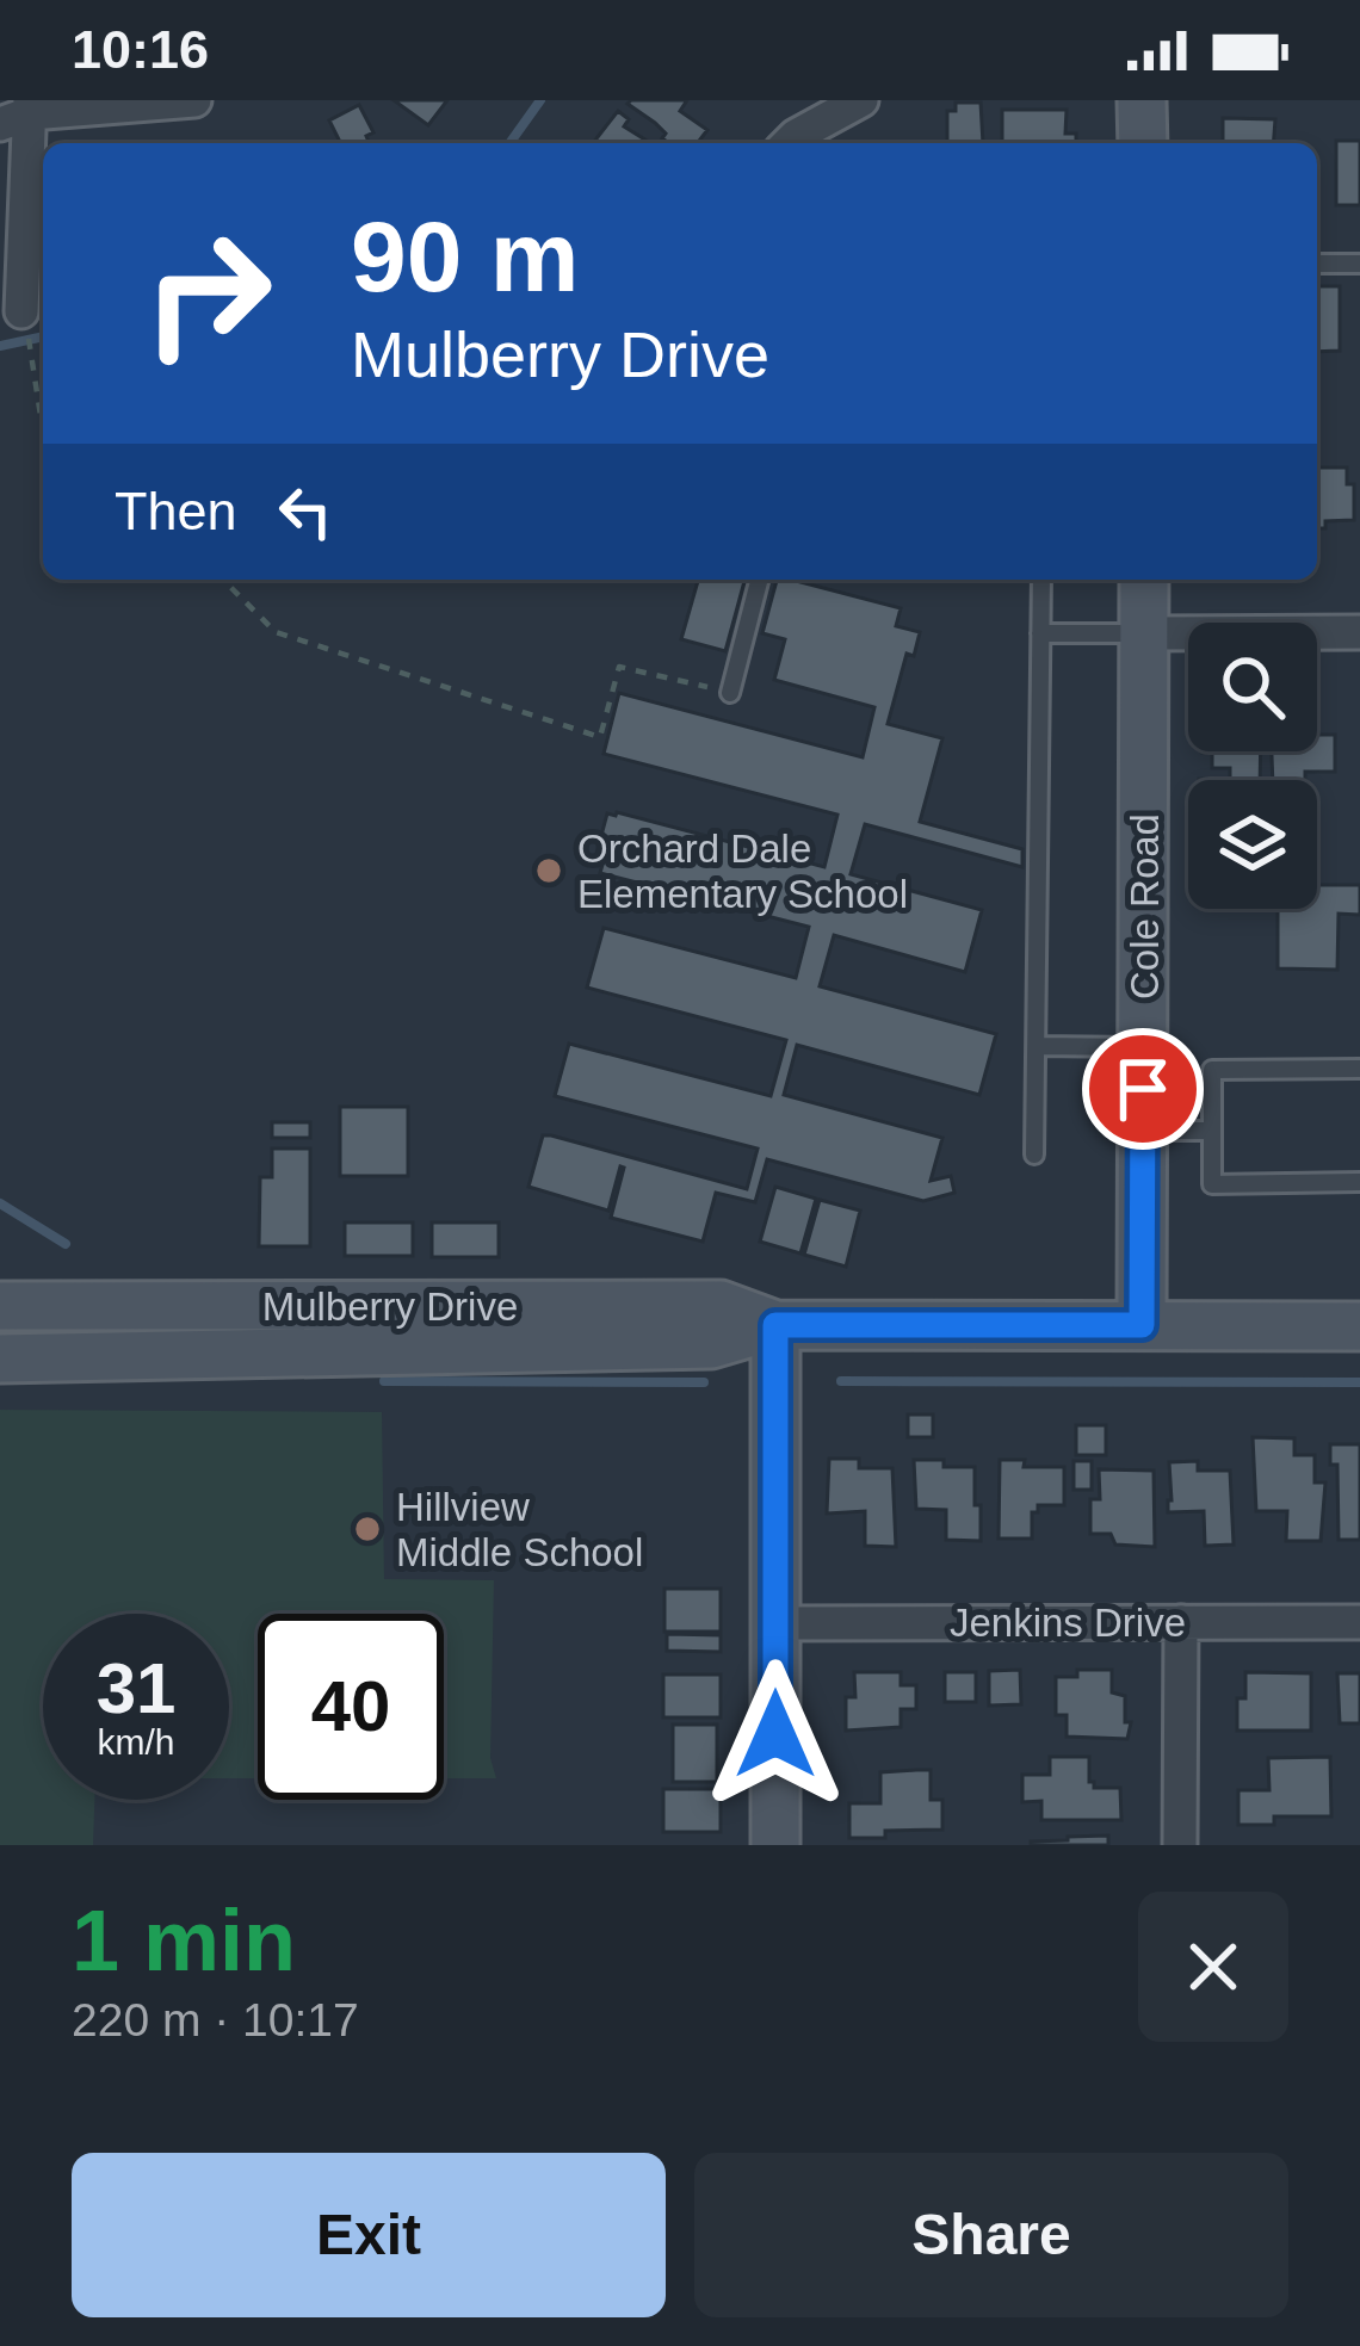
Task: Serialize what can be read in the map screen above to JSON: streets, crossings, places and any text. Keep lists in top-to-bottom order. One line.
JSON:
{"streets":{"street":["Cole Road","Mulberry Drive","Jenkins Drive"]},"crossings":[["Cole Road","Mulberry Drive"]],"places":["Orchard Dale Elementary School","Hillview Middle School"],"page":{"status":"10:16","turn":["90 m","Mulberry Drive"],"then":"Then","speed":"31 km/h","limit":"40","heading":["1 min","220 m · 10:17"],"buttons":["Exit","Share"]}}
